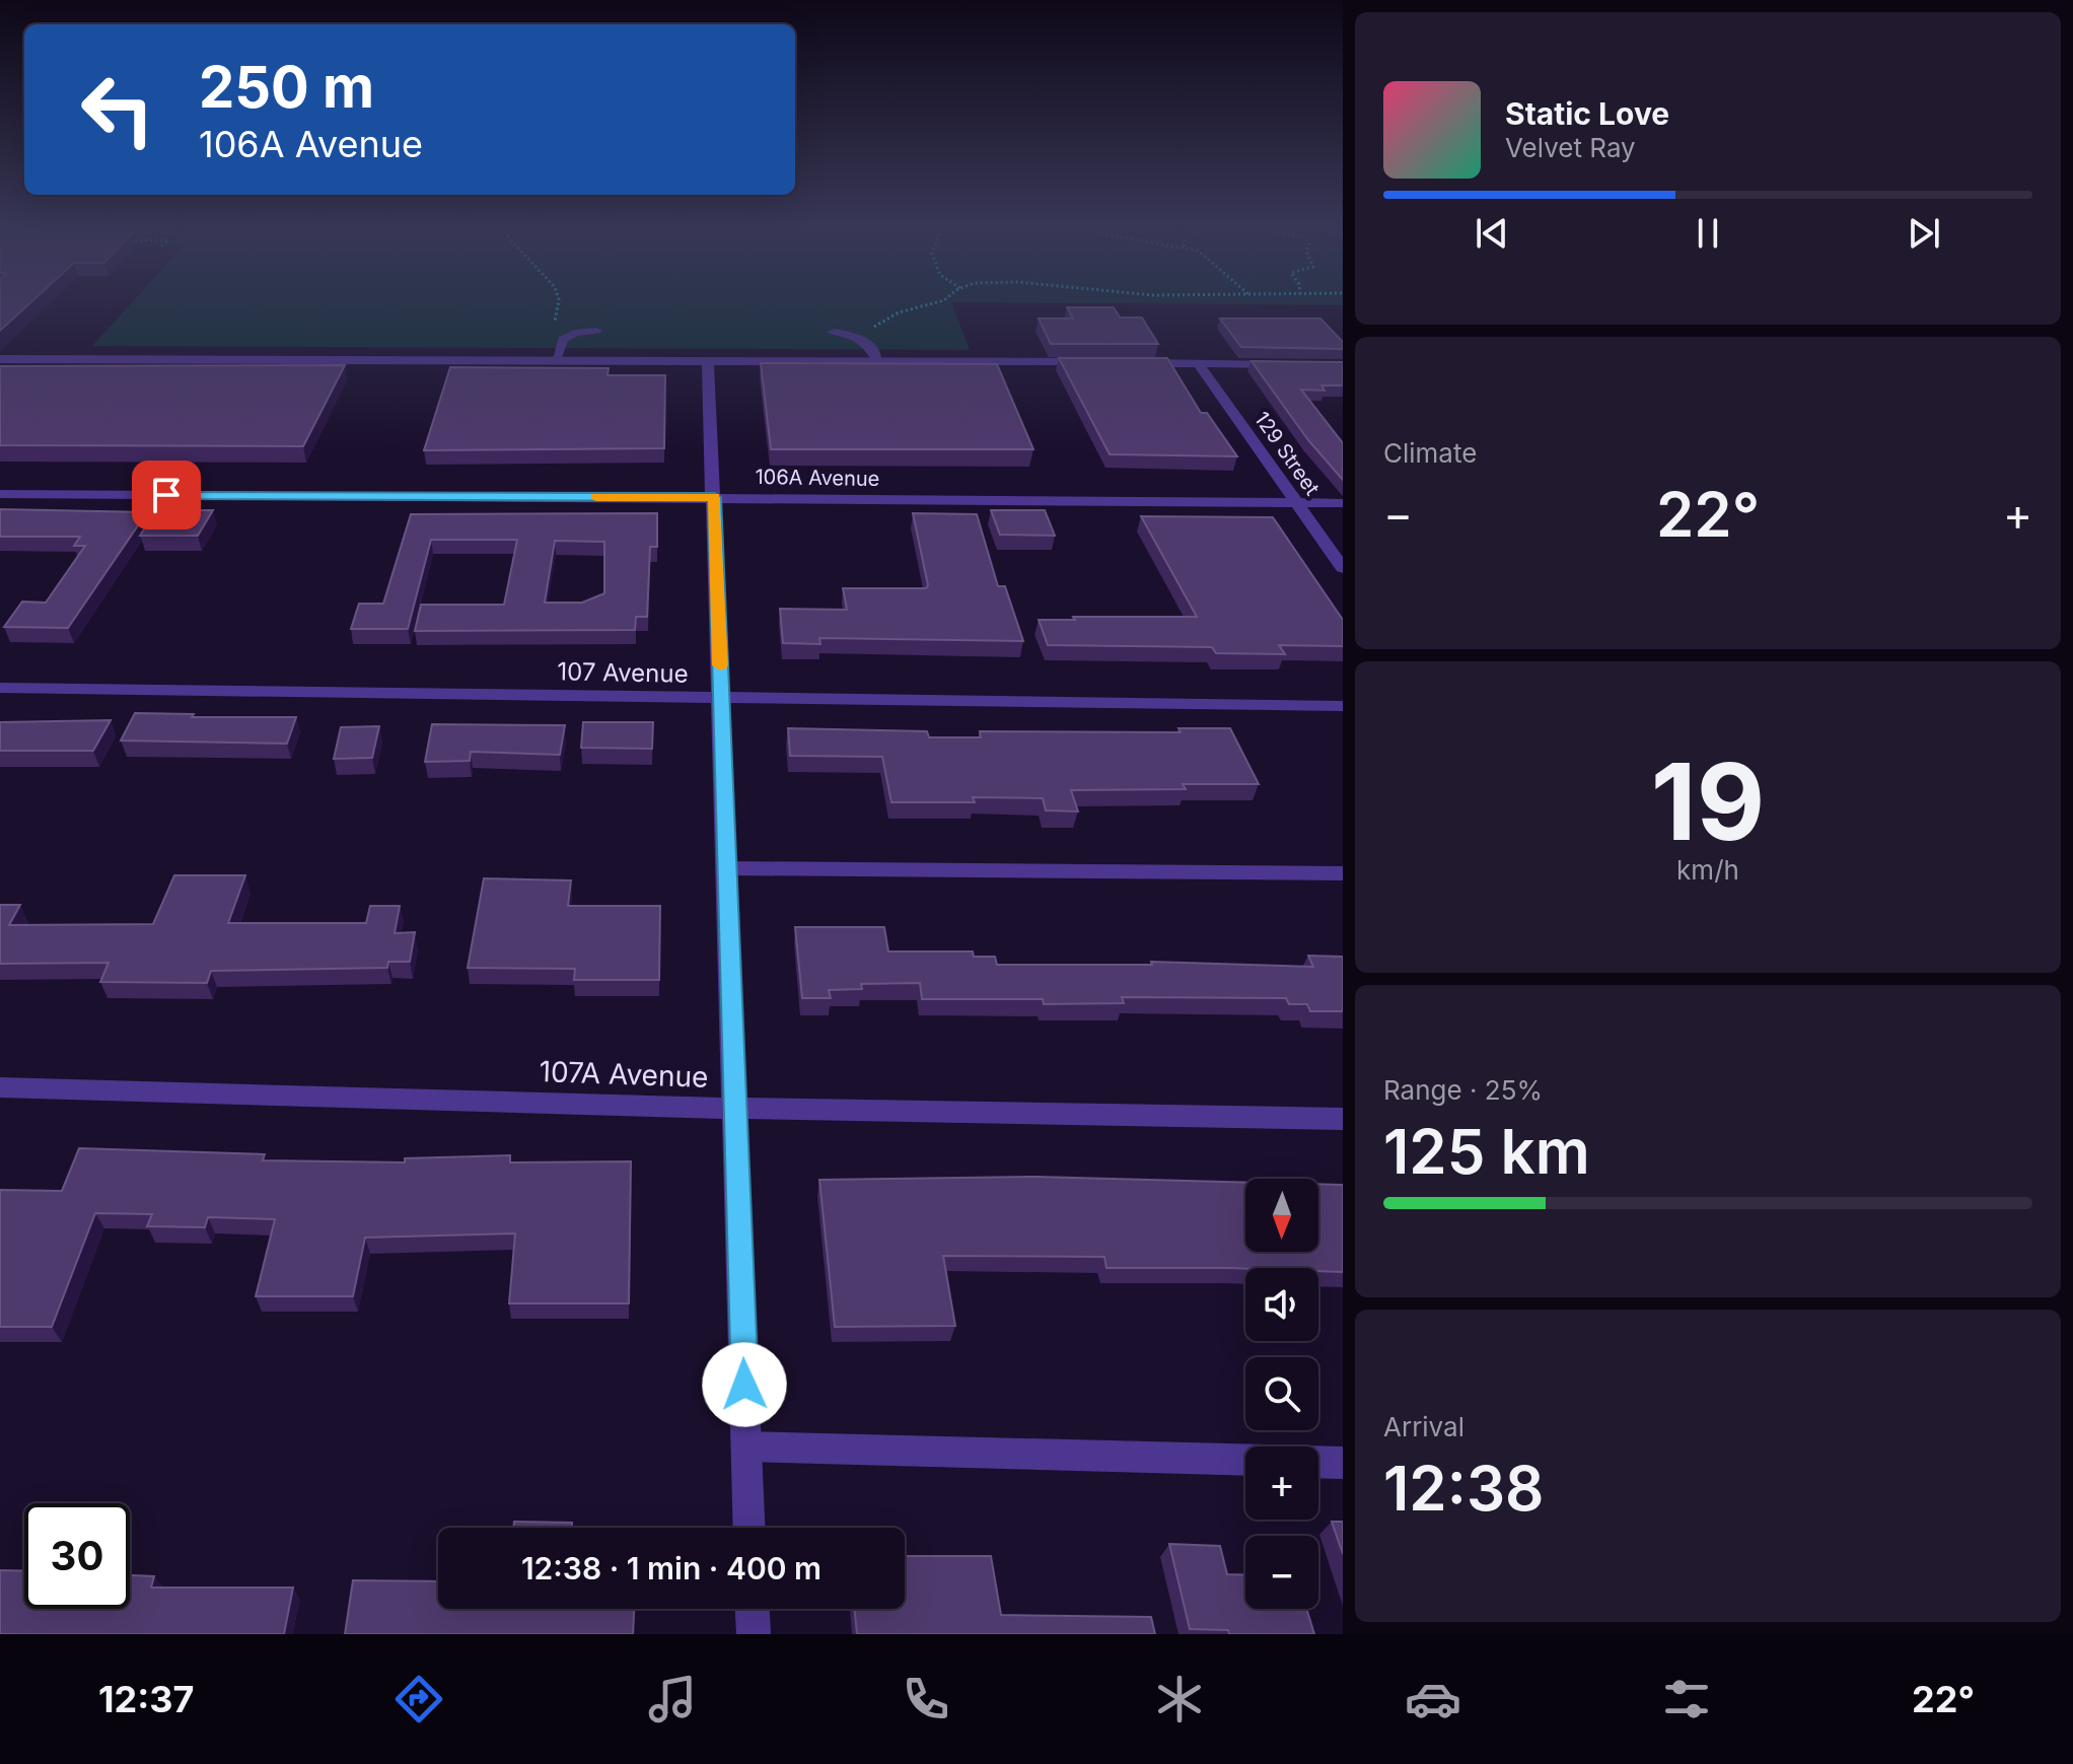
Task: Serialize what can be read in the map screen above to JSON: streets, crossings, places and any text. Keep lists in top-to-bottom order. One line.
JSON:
{"streets":{"street":["129 Street","106A Avenue","107 Avenue","107A Avenue"]},"crossings":[["129 Street","106A Avenue"]],"north":"bottom","page":{"turn":["250 m","106A Avenue"],"song":["Static Love","Velvet Ray"],"tile":["Climate",["19","km/h"],["Range · 25%","125 km"],["Arrival","12:38"]],"heat":["−","22°","+"],"map_buttons":["+","−"],"limit":"30","trip":"12:38 · 1 min · 400 m","tabs":["12:37","22°"]}}
